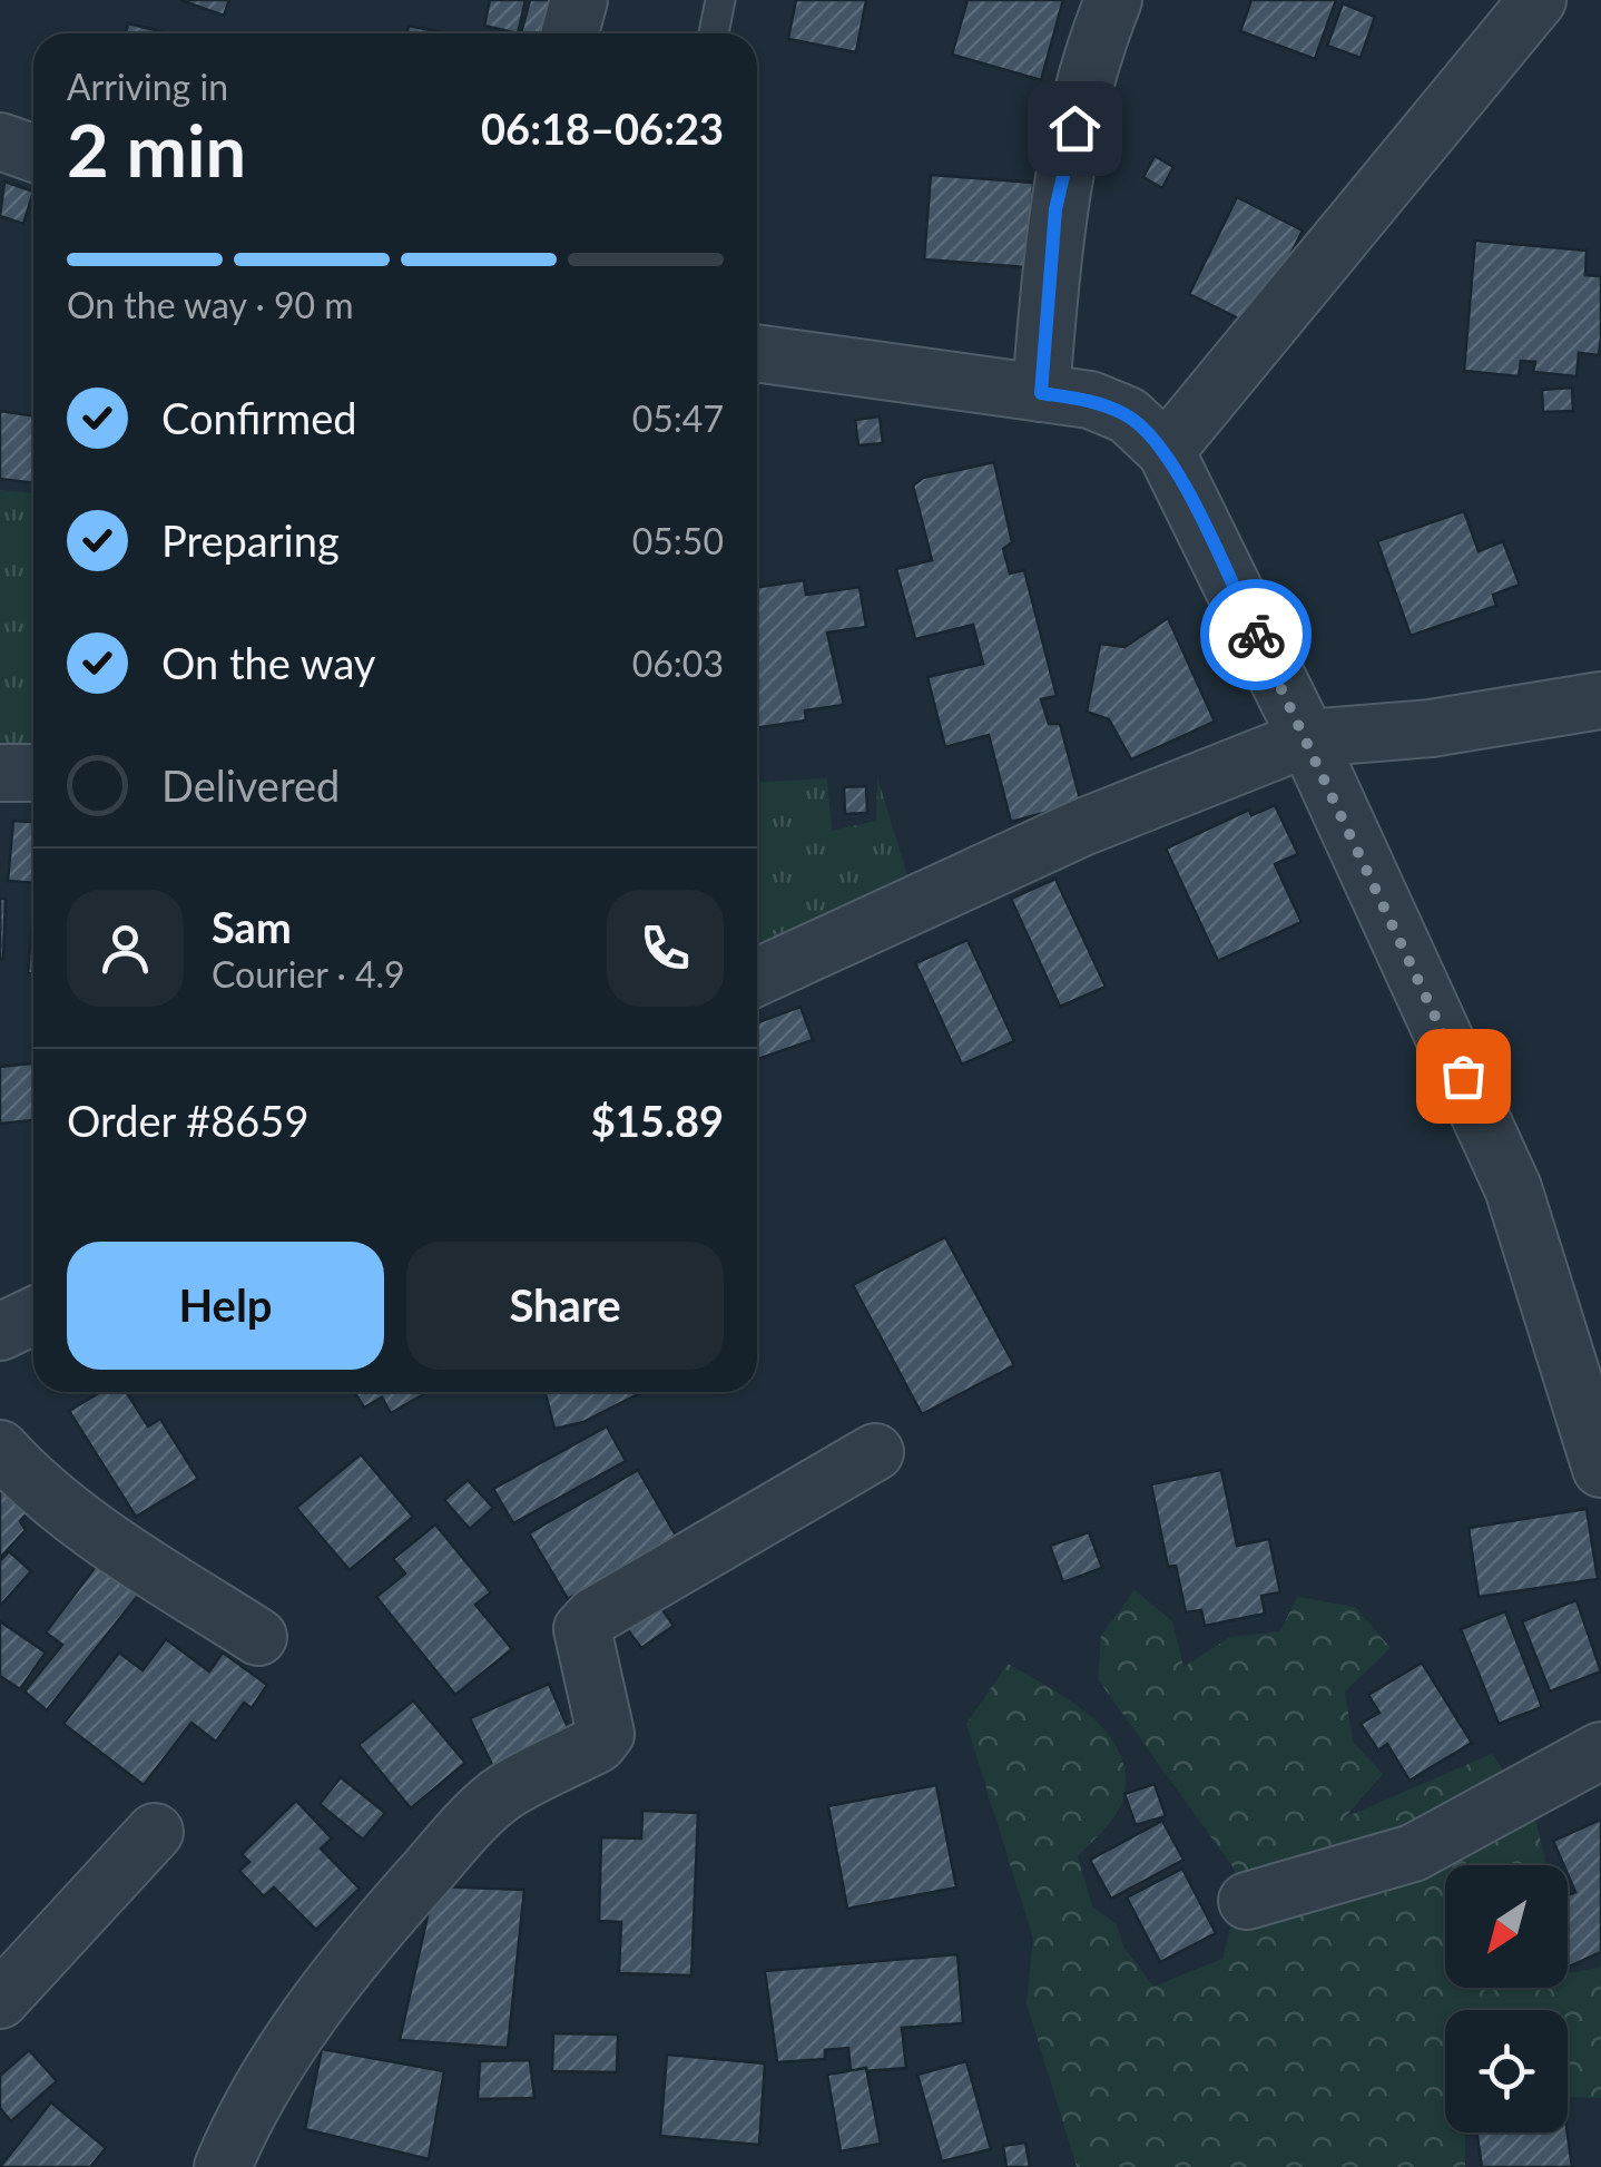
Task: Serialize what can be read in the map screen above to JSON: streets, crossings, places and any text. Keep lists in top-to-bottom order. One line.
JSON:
{"north":"bottom left","page":{"heading":["2 min","Arriving in","06:18–06:23"],"panel":["Sam","Courier · 4.9","Order #8659","$15.89"],"bar":"On the way · 90 m","list":[["Confirmed","05:47"],["Preparing","05:50"],["On the way","06:03"],"Delivered"],"buttons":["Help","Share"]}}
